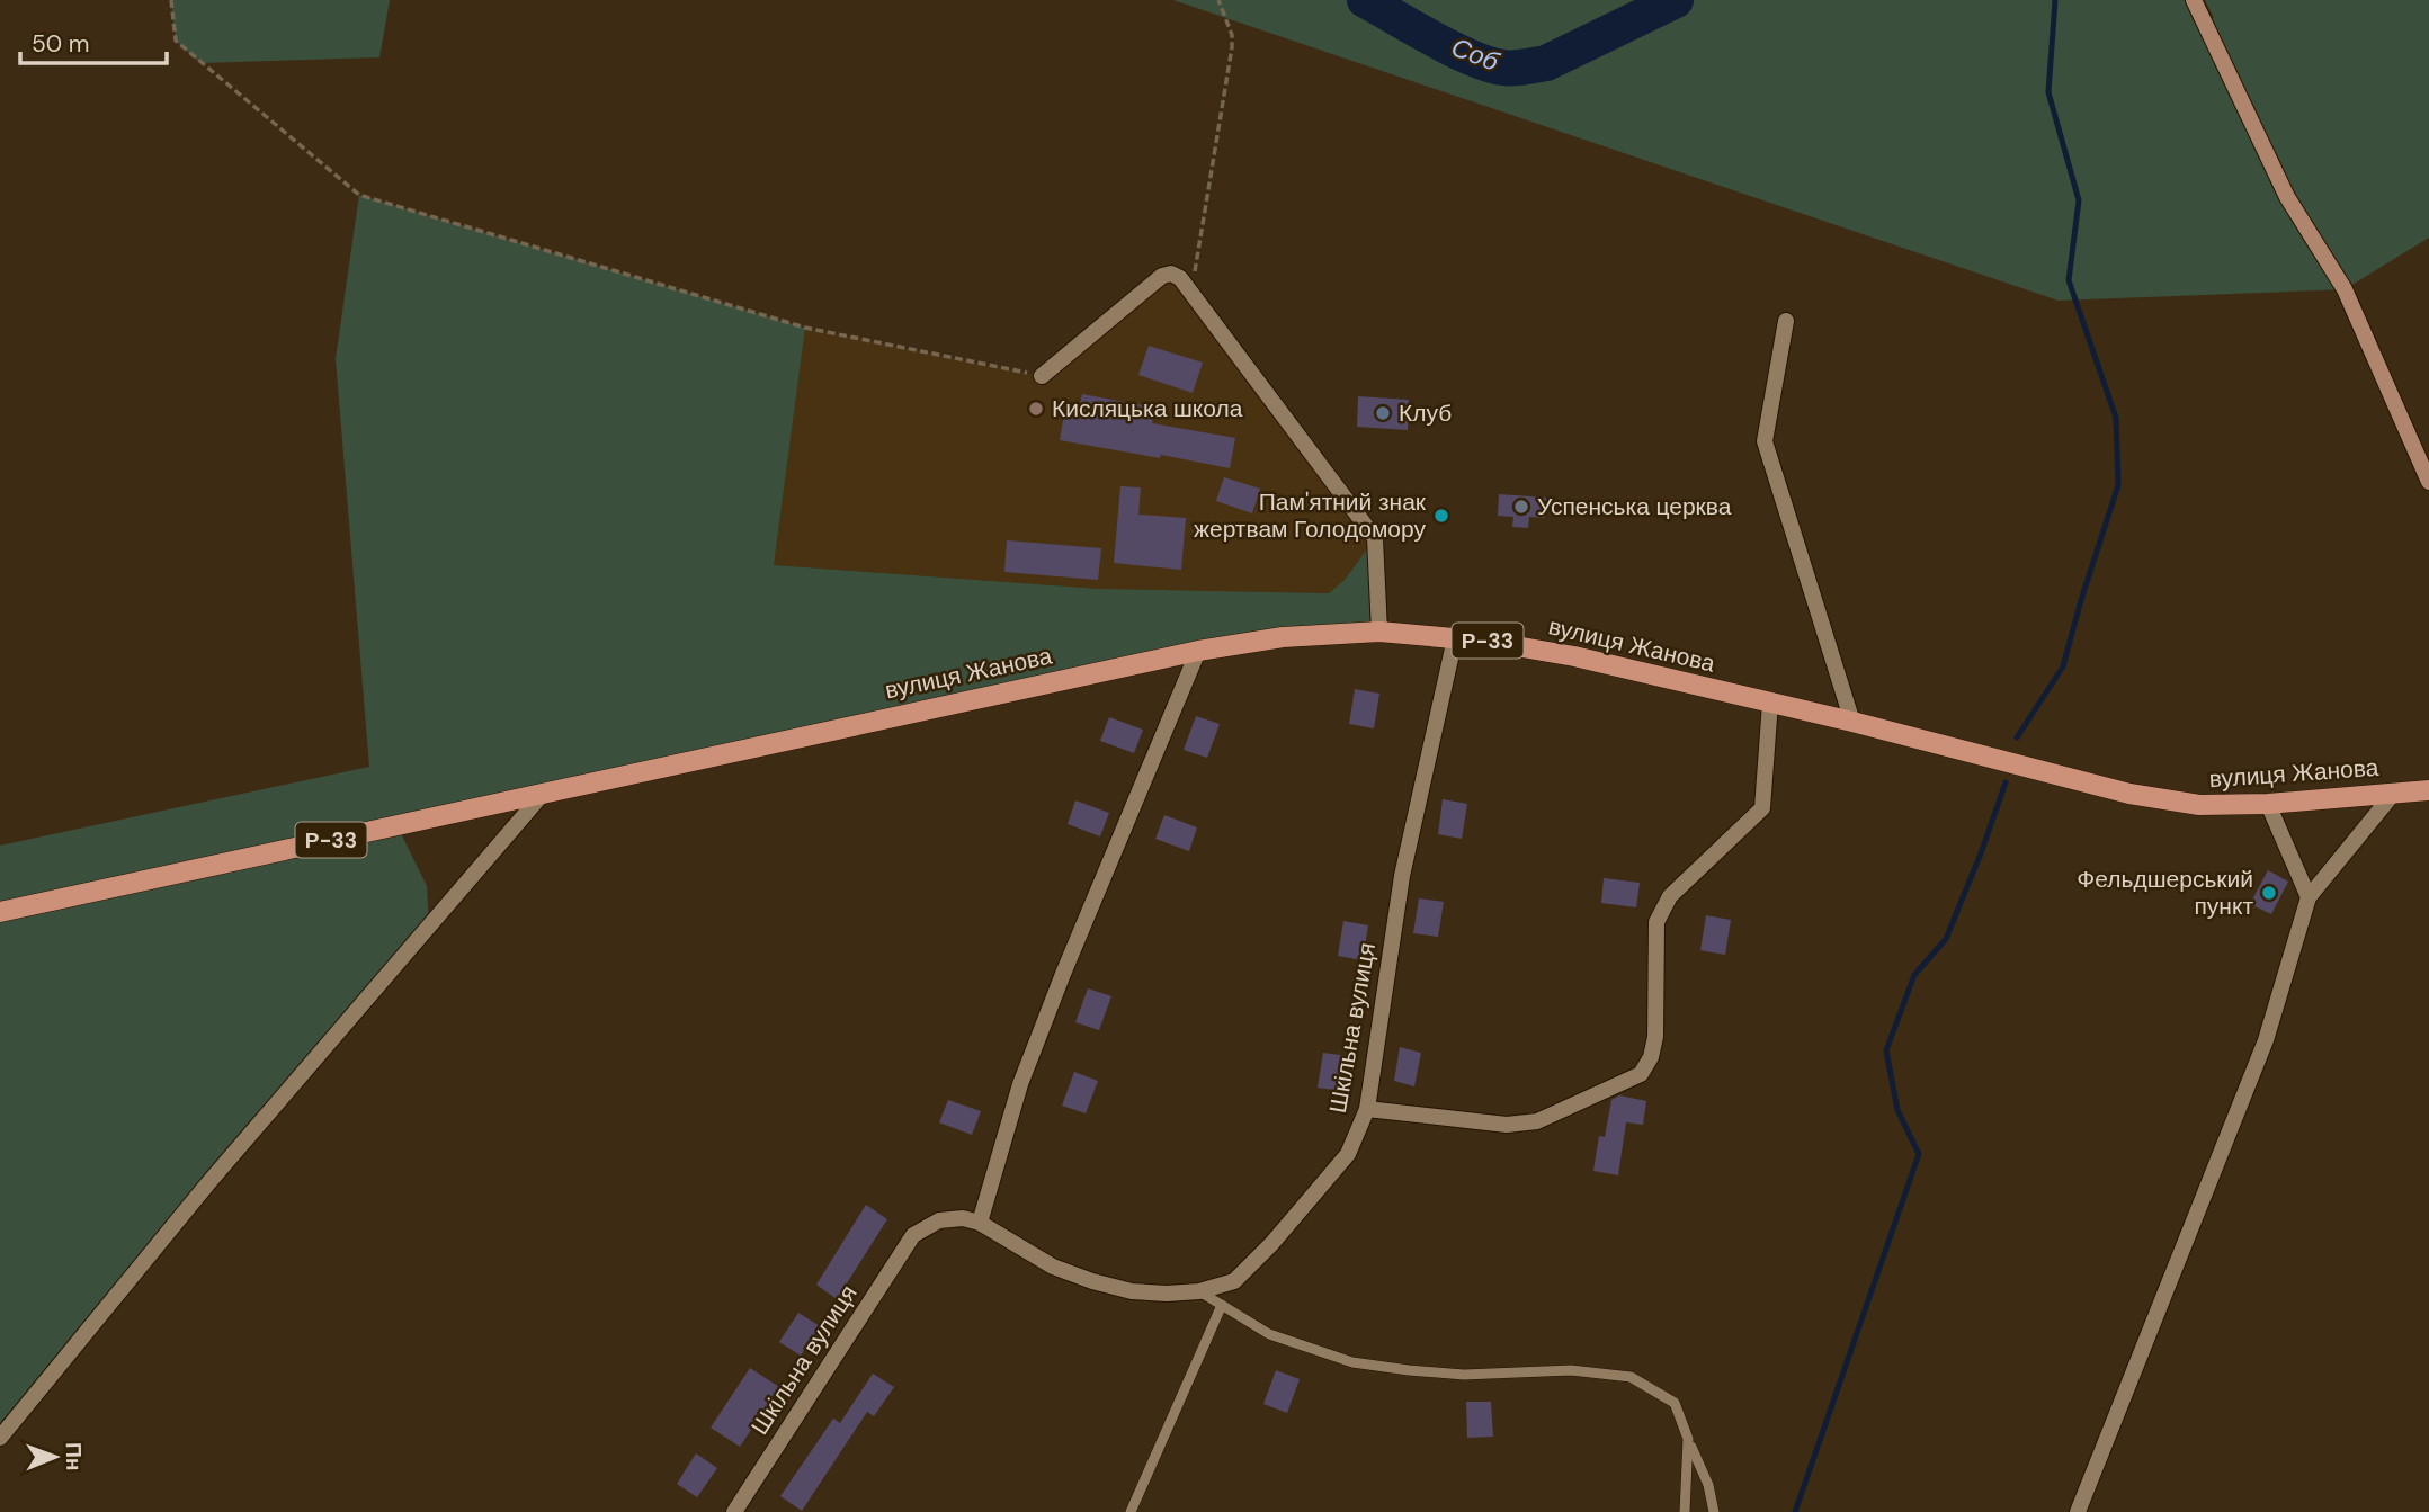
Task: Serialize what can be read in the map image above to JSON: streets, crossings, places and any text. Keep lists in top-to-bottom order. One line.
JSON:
{"streets":{"main road":["Р-33","вулиця Жанова"],"street":["Шкільна вулиця"]},"crossings":[["Р-33","вулиця Жанова"],["вулиця Жанова","Шкільна вулиця"]],"water":["Соб"],"places":["Кисляцька школа","Клуб","Успенська церква","Пам'ятний знак жертвам Голодомору","Фельдшерський пункт"],"scale_bar":"50 m","north":"right"}
